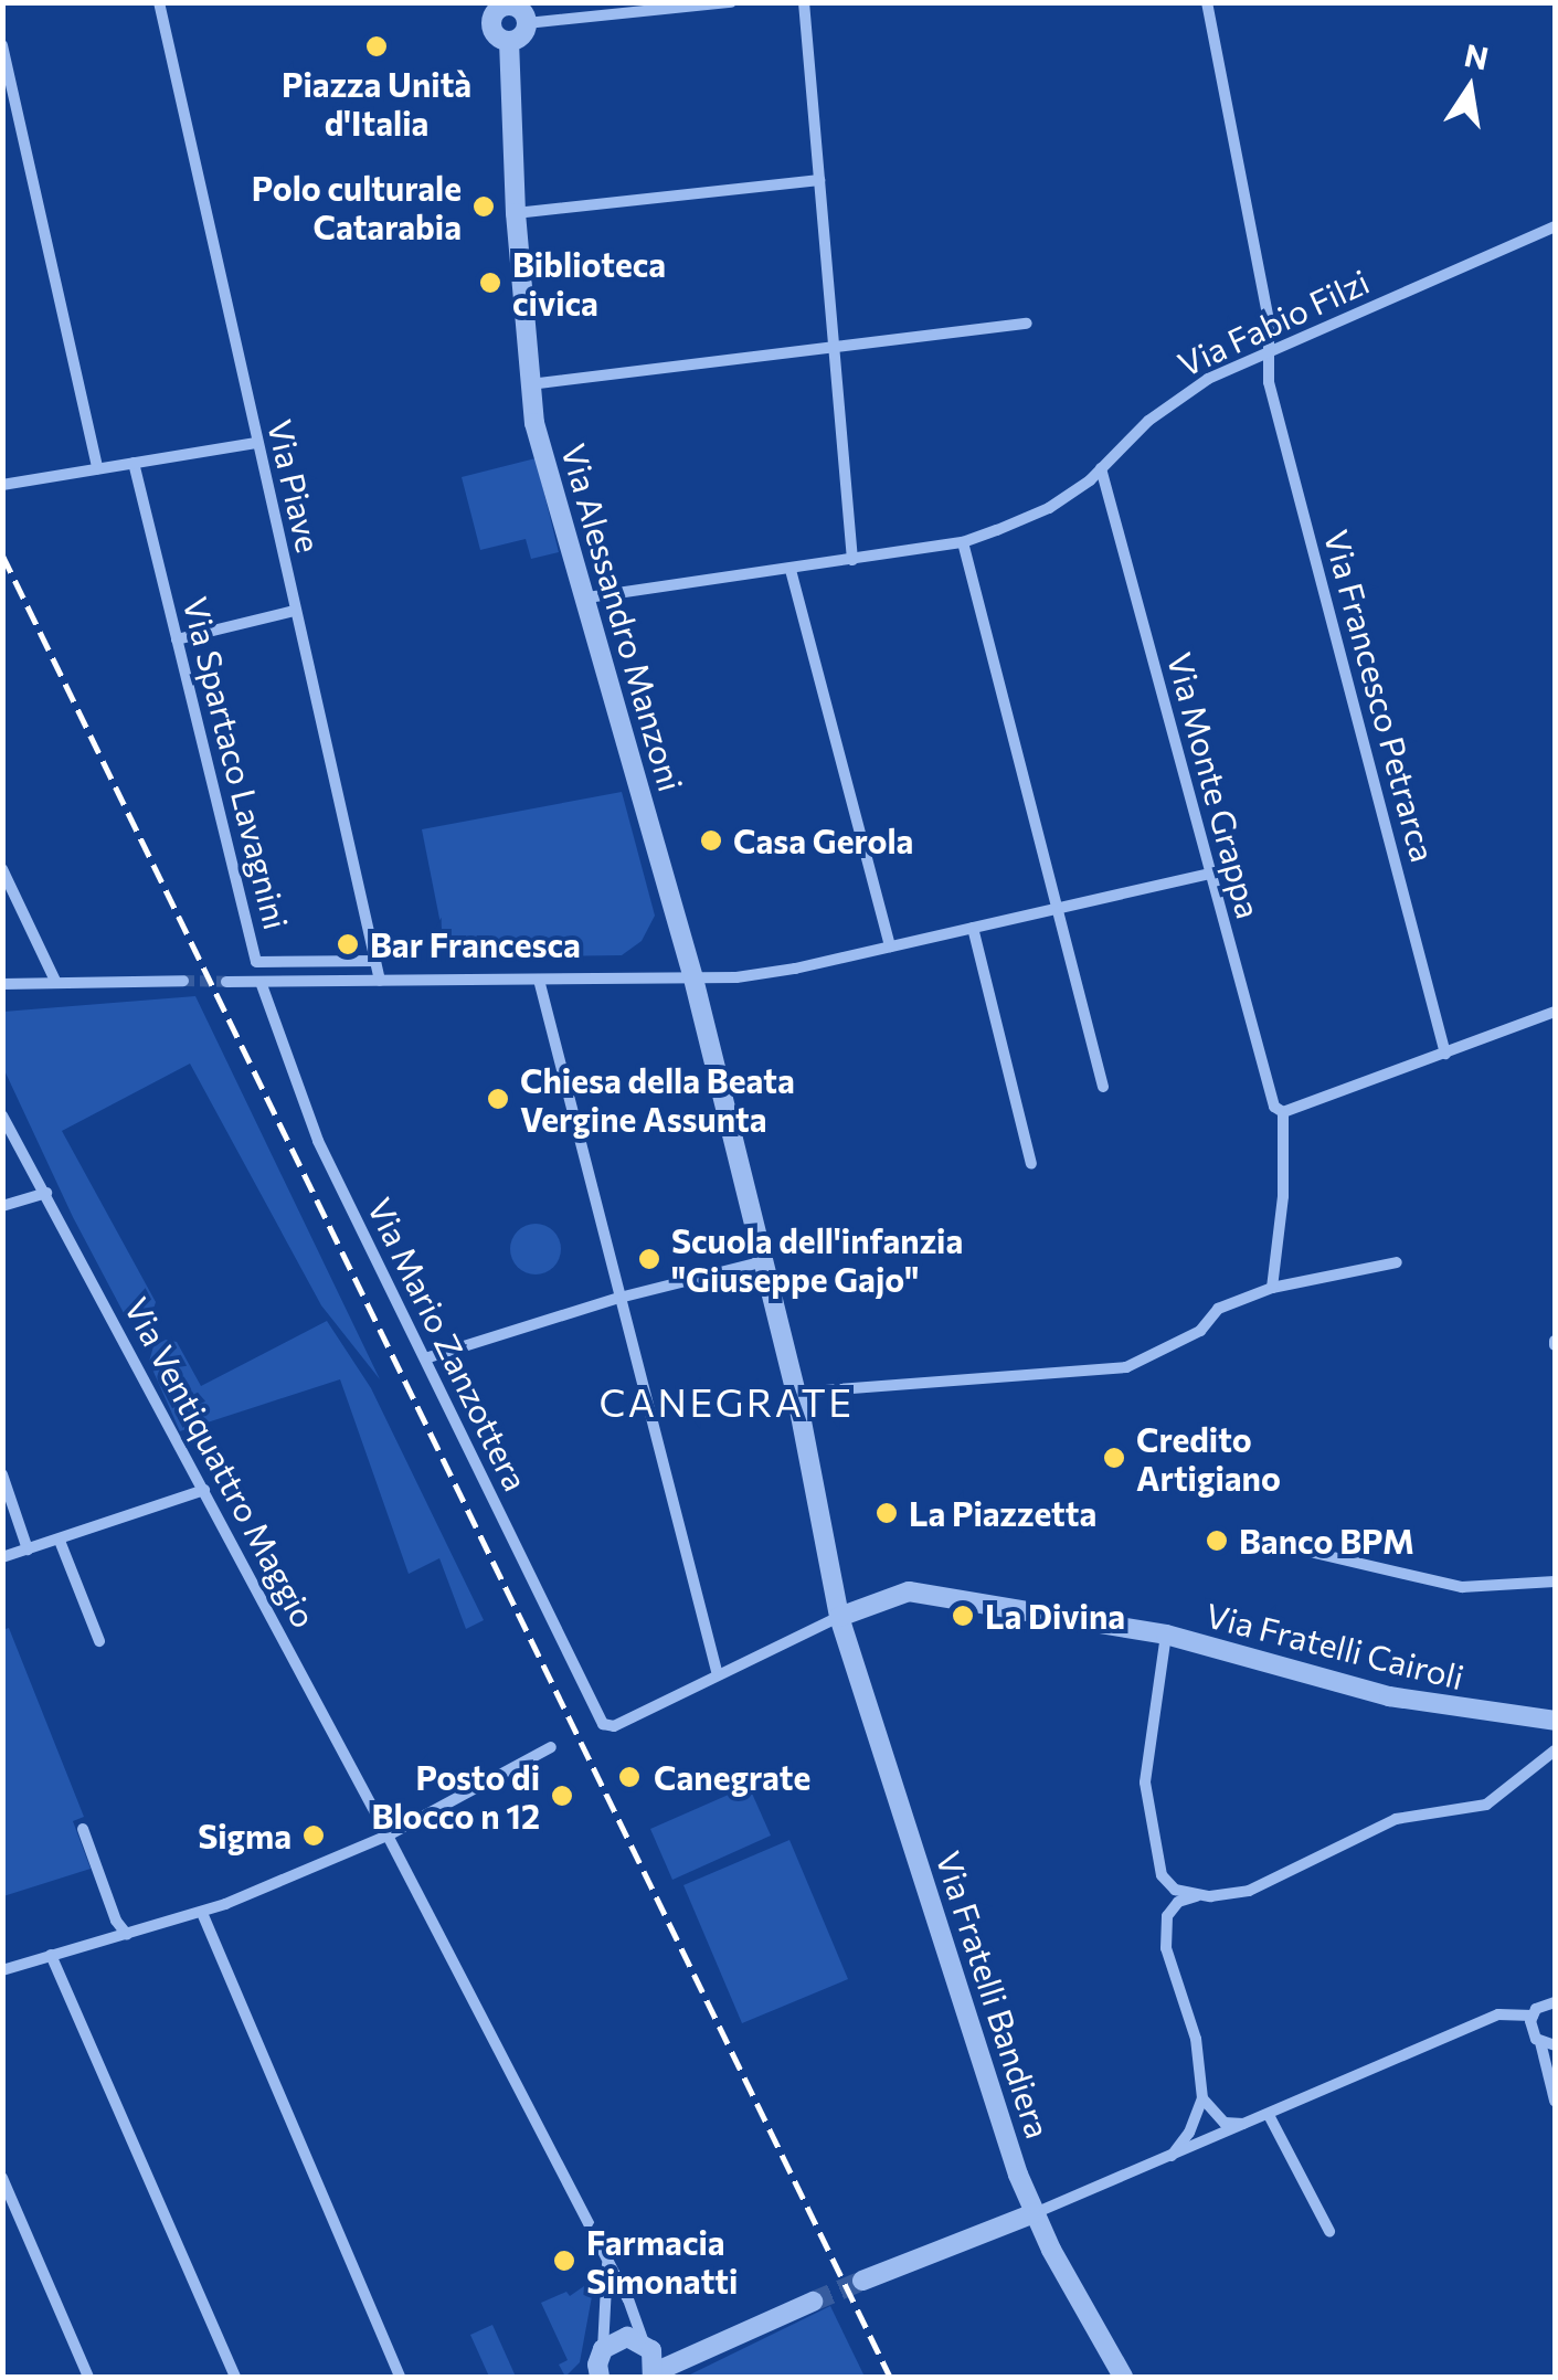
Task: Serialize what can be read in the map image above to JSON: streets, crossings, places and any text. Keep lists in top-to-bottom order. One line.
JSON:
{"streets":{"street":["Via Fabio Filzi","Via Piave","Via Alessandro Manzoni","Via Francesco Petrarca","Via Spartaco Lavagnini","Via Monte Grappa","Via Mario Zanzottera","Via Ventiquattro Maggio","Via Fratelli Cairoli","Via Fratelli Bandiera"]},"crossings":[["Via Fabio Filzi","Via Alessandro Manzoni"],["Via Fabio Filzi","Via Francesco Petrarca"],["Via Fabio Filzi","Via Monte Grappa"],["Via Piave","Via Spartaco Lavagnini"],["Via Alessandro Manzoni","Via Fratelli Bandiera"],["Via Fratelli Cairoli","Via Fratelli Bandiera"]],"districts":["CANEGRATE"],"places":["Piazza Unità d'Italia","Polo culturale Catarabia","Biblioteca civica","Casa Gerola","Bar Francesca","Chiesa della Beata Vergine Assunta","Scuola dell'infanzia \"Giuseppe Gajo\"","Credito Artigiano","La Piazzetta","Banco BPM","La Divina","Canegrate","Posto di Blocco n 12","Sigma","Farmacia Simonatti"],"north":"top"}
